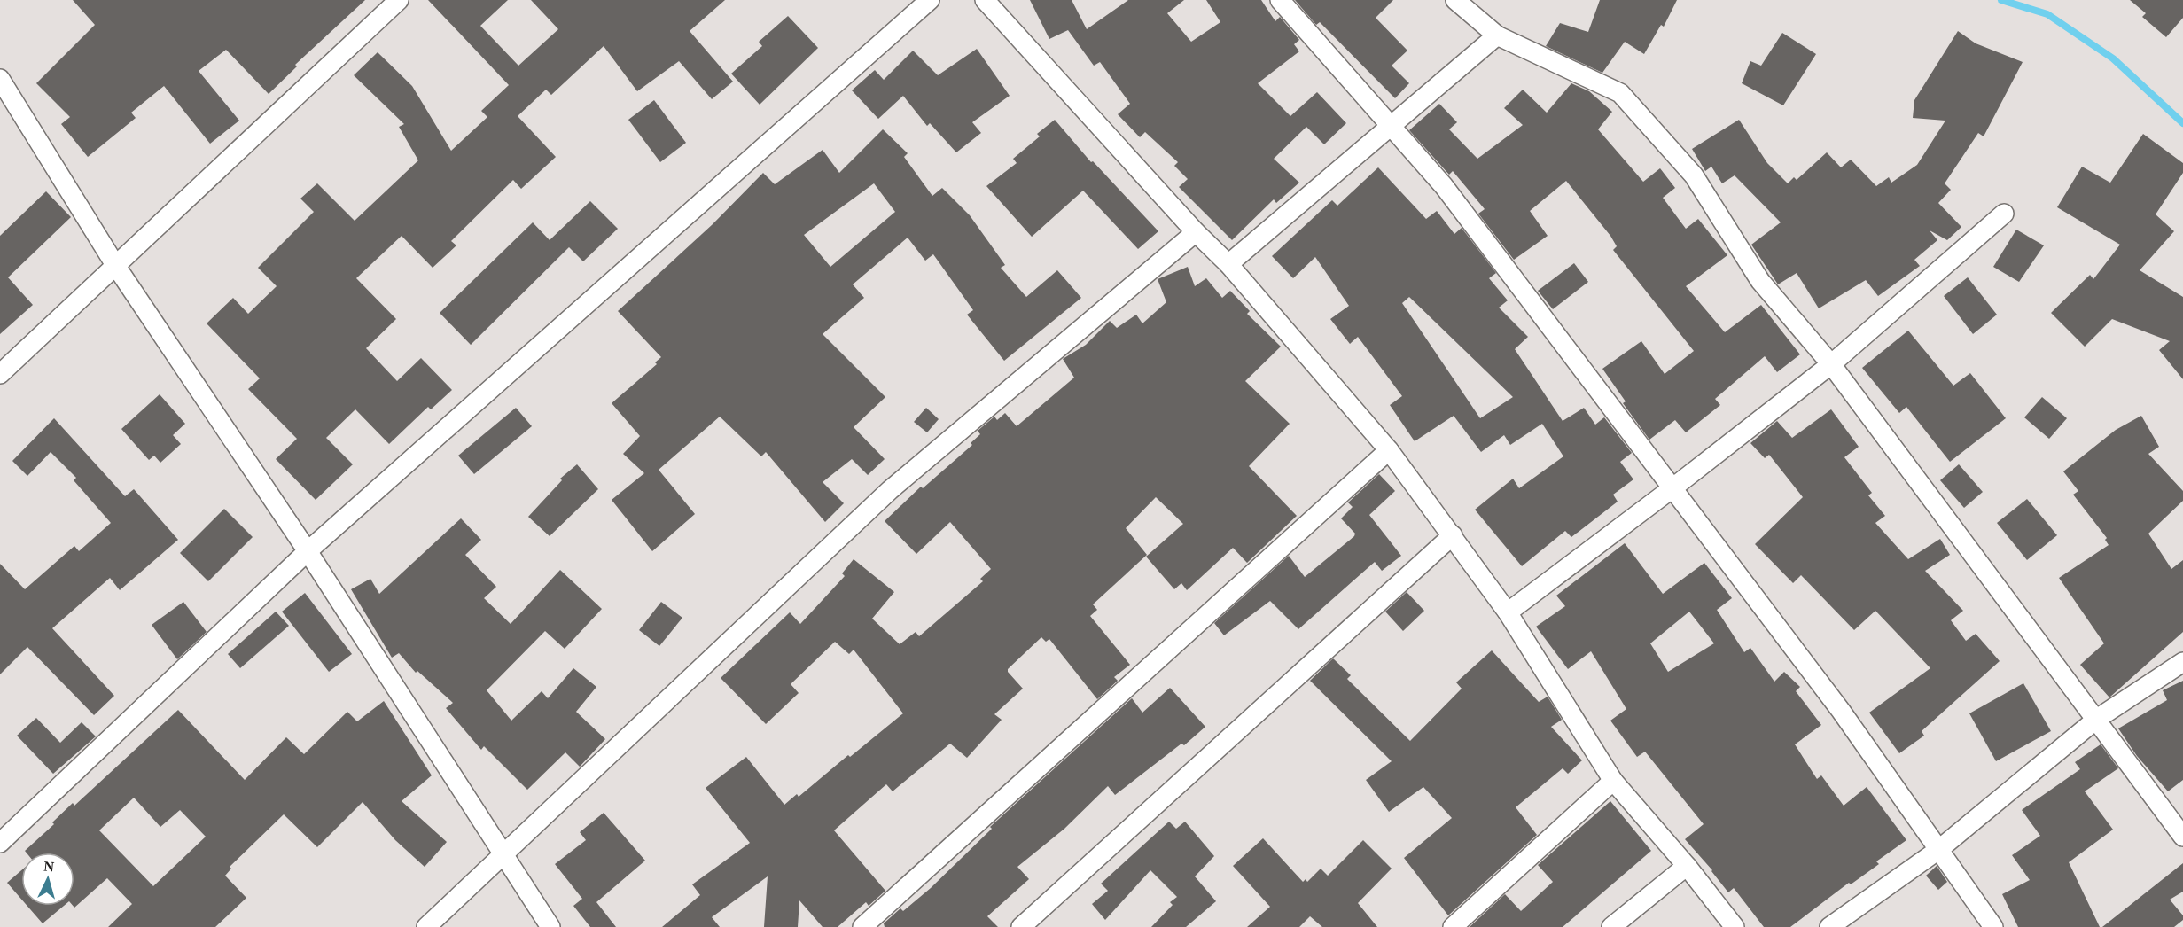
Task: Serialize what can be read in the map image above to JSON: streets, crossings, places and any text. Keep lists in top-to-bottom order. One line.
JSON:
{"north":"top"}
